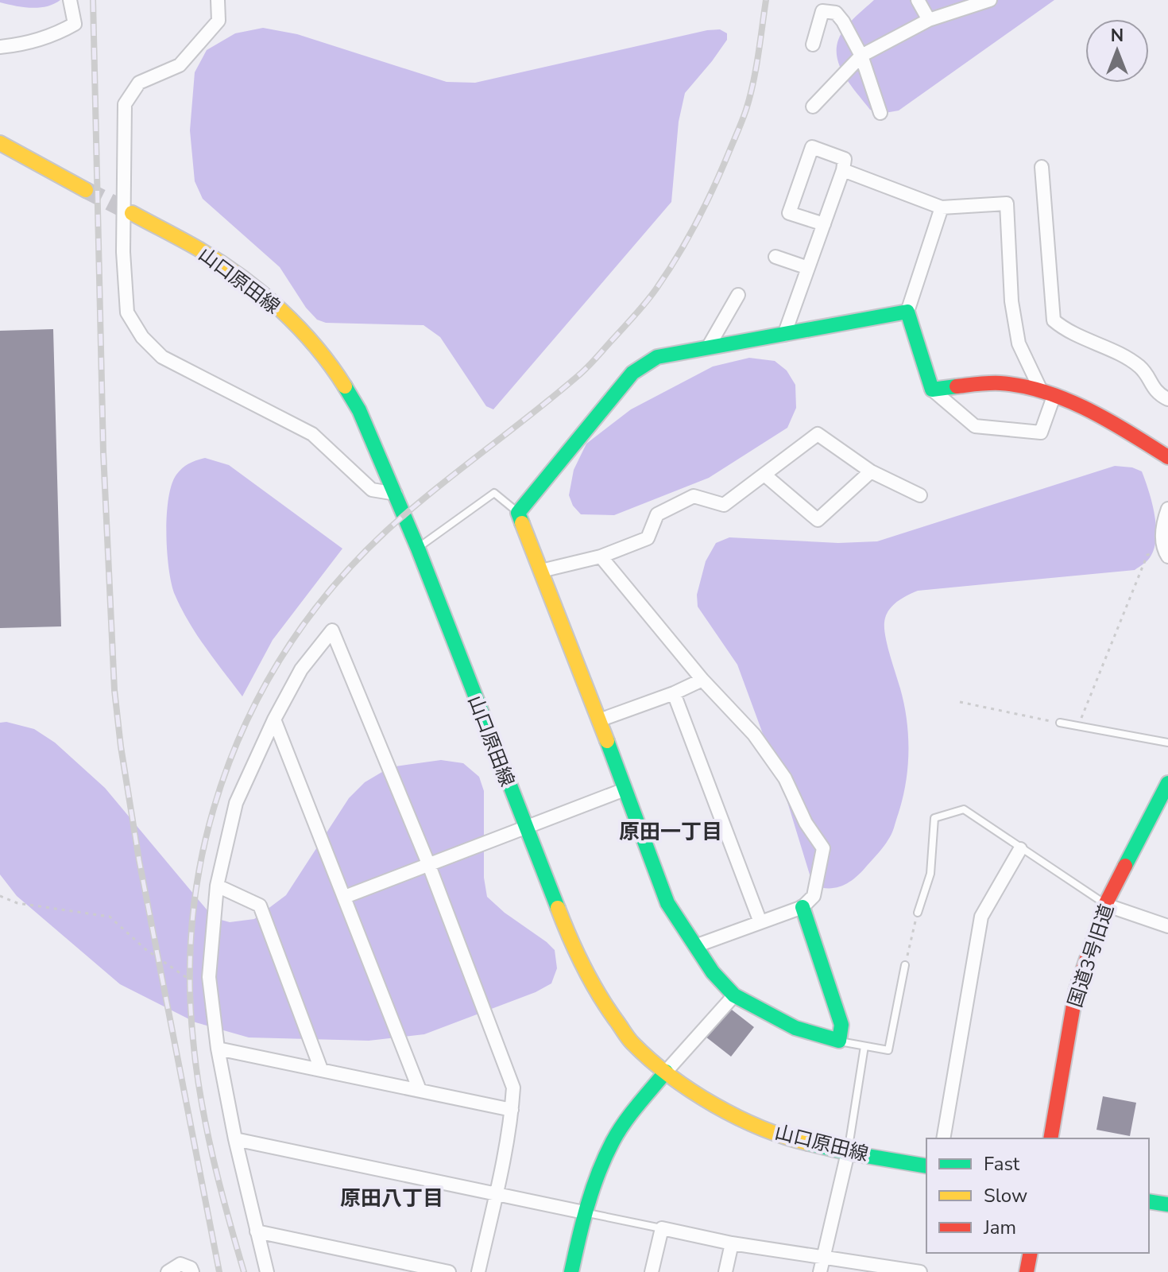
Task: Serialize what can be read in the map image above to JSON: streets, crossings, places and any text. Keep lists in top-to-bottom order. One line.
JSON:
{"streets":{"street":["山口原田線","国道3号旧道"]},"districts":["原田一丁目","原田八丁目"],"legend":["Fast","Slow","Jam"],"north":"top"}
